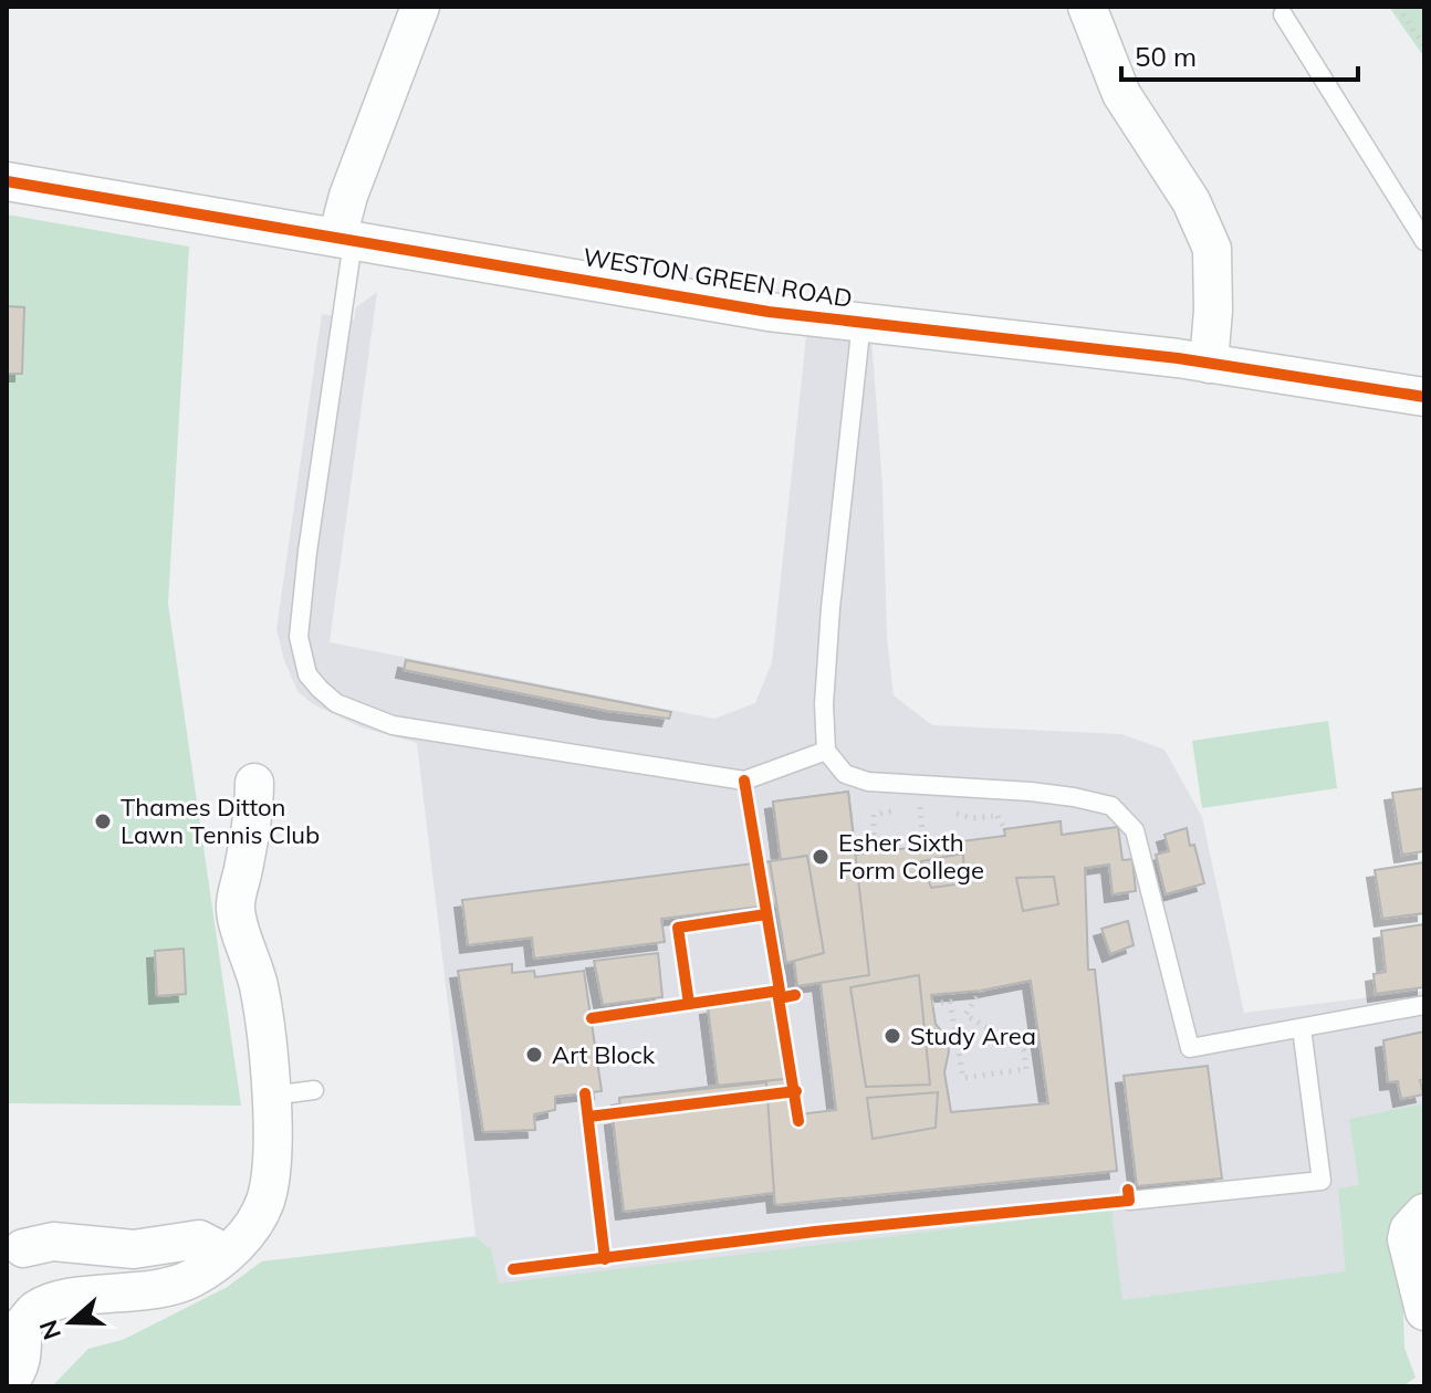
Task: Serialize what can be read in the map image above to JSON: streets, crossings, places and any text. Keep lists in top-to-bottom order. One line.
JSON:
{"streets":{"street":["WESTON GREEN ROAD"]},"places":["Thames Ditton Lawn Tennis Club","Esher Sixth Form College","Study Area","Art Block"],"scale_bar":"50 m","north":"left"}
